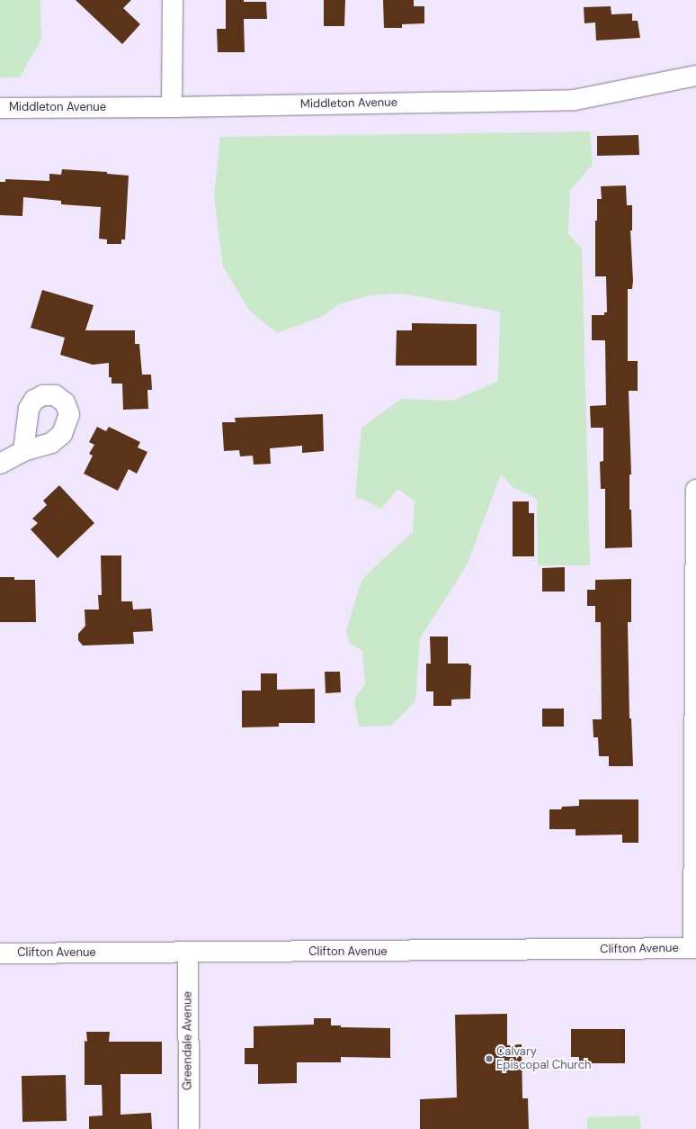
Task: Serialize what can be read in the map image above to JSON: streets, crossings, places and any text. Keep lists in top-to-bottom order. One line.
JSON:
{"streets":{"street":["Middleton Avenue","Clifton Avenue","Greendale Avenue"]},"crossings":[["Clifton Avenue","Greendale Avenue"]],"places":["Calvary Episcopal Church"]}
